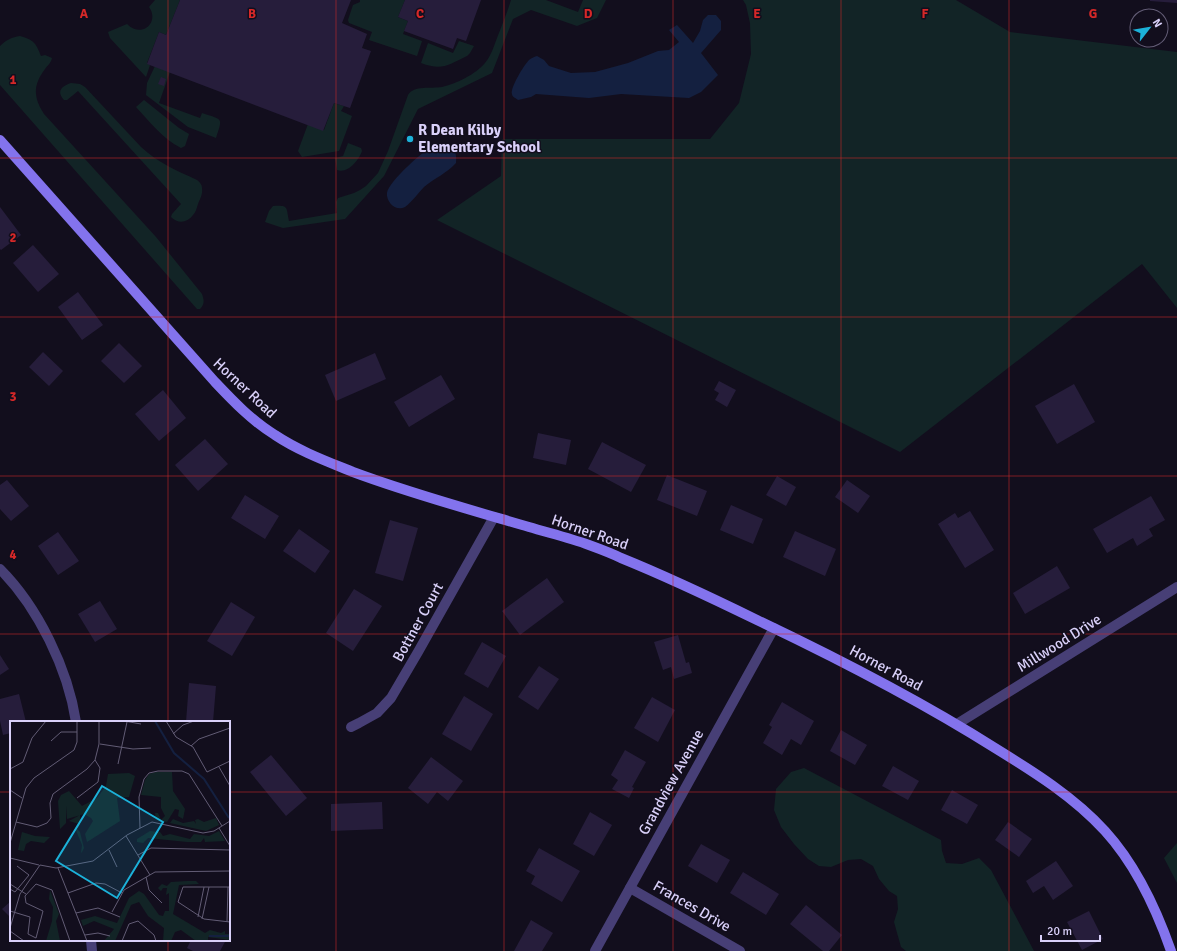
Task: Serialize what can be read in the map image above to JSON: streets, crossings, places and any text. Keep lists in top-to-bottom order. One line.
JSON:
{"streets":{"main road":["Horner Road"],"street":["Bottner Court","Millwood Drive","Grandview Avenue","Frances Drive"]},"crossings":[["Horner Road","Bottner Court"],["Horner Road","Millwood Drive"],["Horner Road","Grandview Avenue"],["Grandview Avenue","Frances Drive"]],"places":["R Dean Kilby Elementary School"],"scale_bar":"20 m","north":"top right","grid":{"columns":["A","B","C","D","E","F","G"],"rows":["1","2","3","4"]}}
